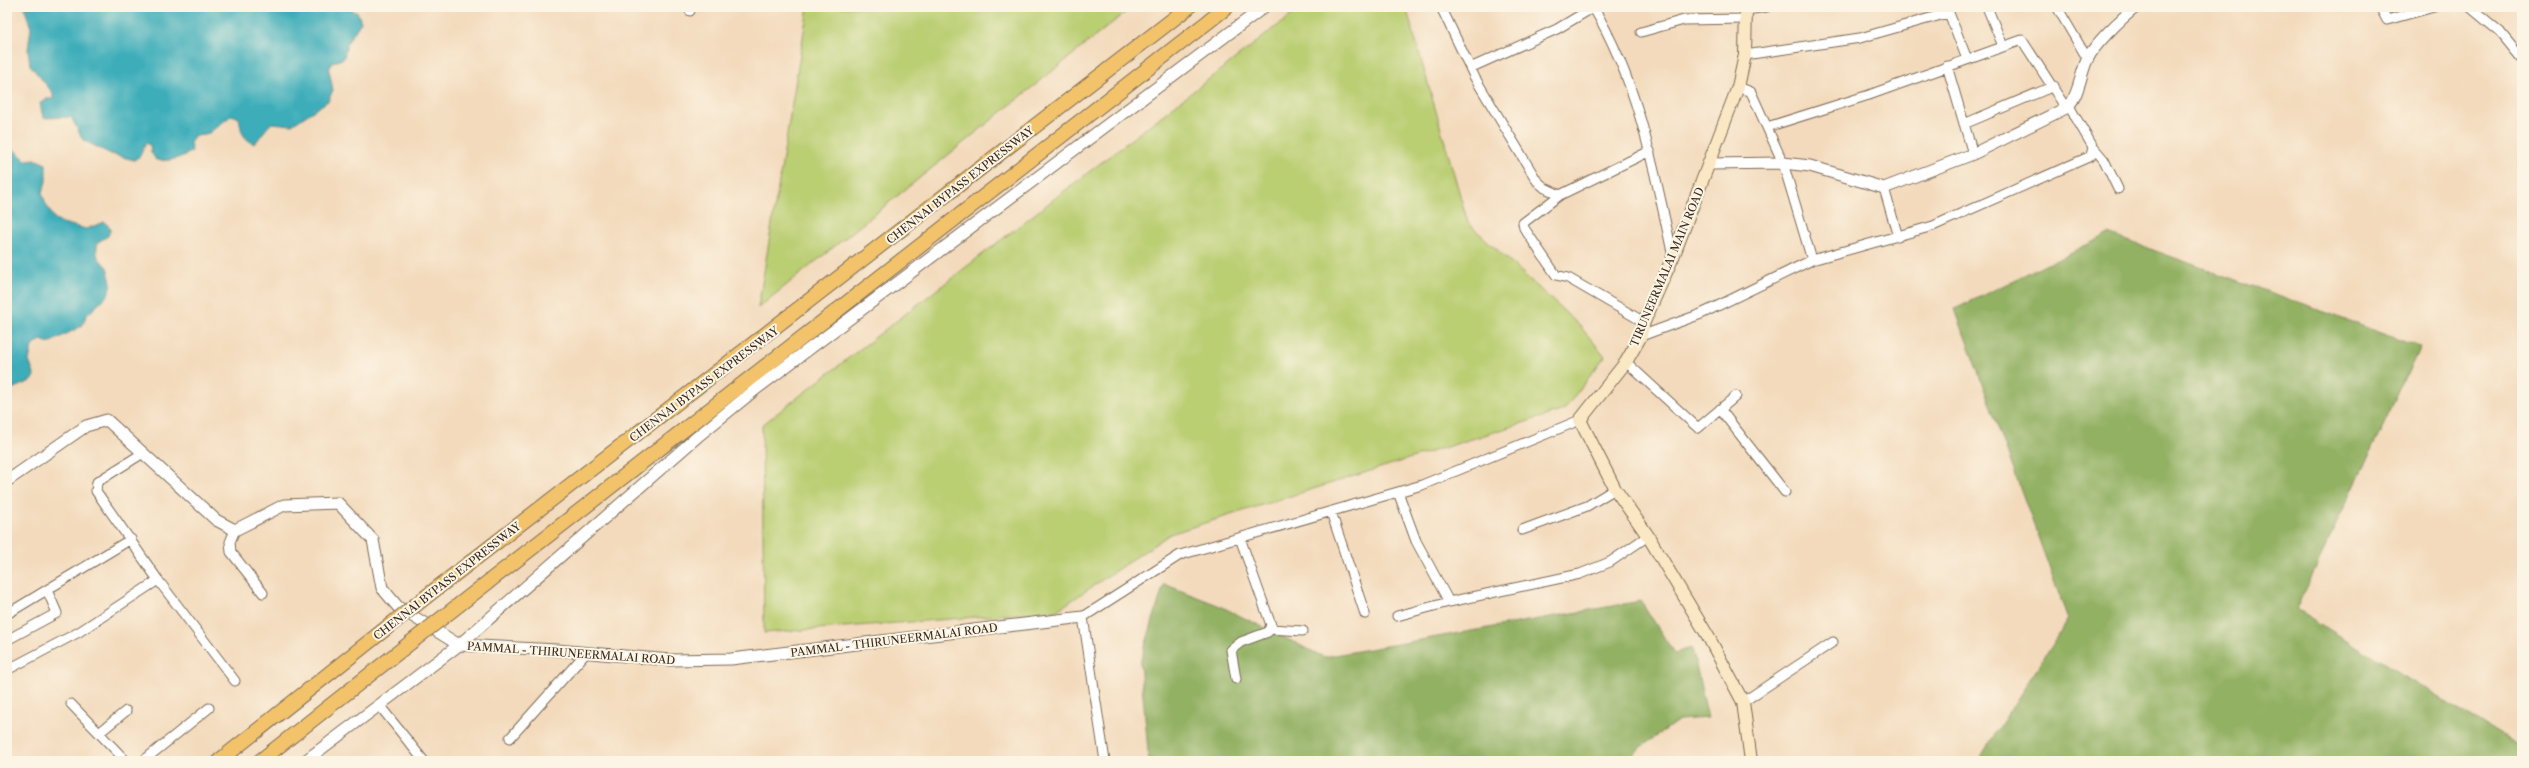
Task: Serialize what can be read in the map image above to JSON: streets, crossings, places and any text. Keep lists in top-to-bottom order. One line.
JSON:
{"streets":{"highway":["CHENNAI BYPASS EXPRESSWAY"],"main road":["TIRUNEERMALAI MAIN ROAD"],"street":["PAMMAL - THIRUNEERMALAI ROAD"]}}
